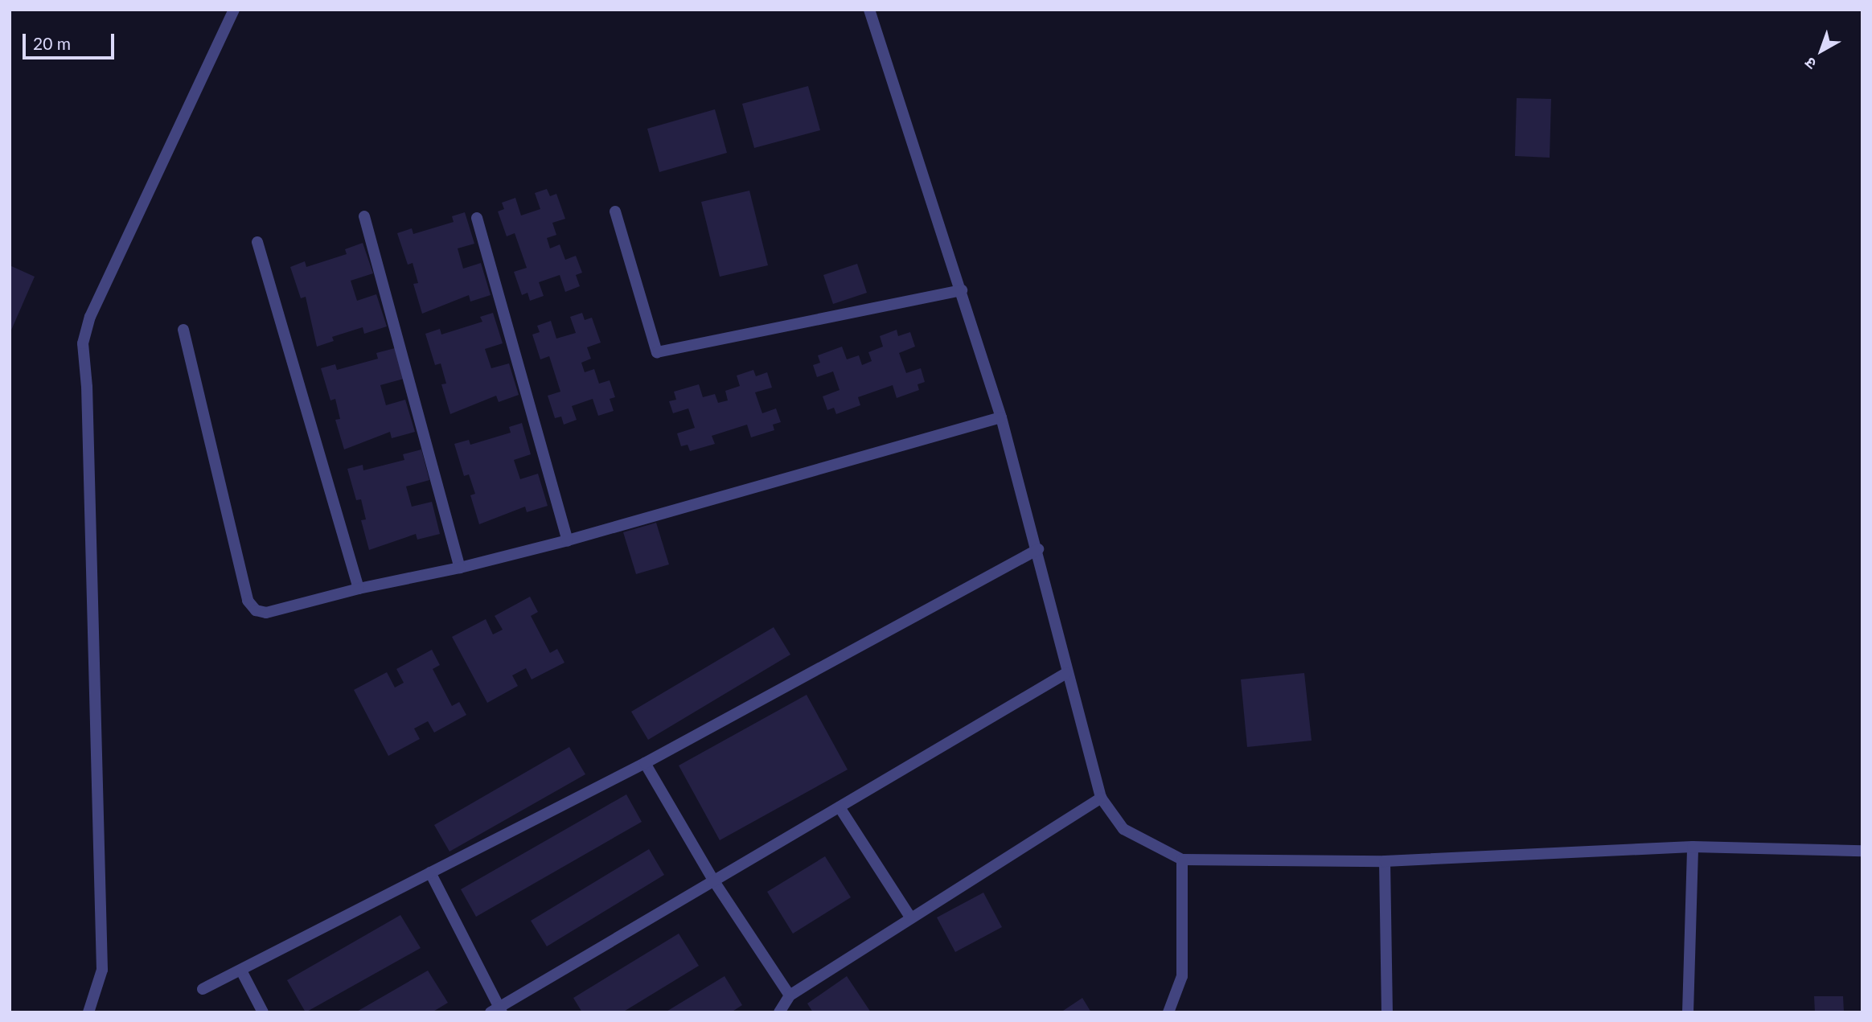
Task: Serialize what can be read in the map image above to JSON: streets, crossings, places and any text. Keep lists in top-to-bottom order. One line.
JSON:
{"scale_bar":"20 m","north":"bottom left"}
